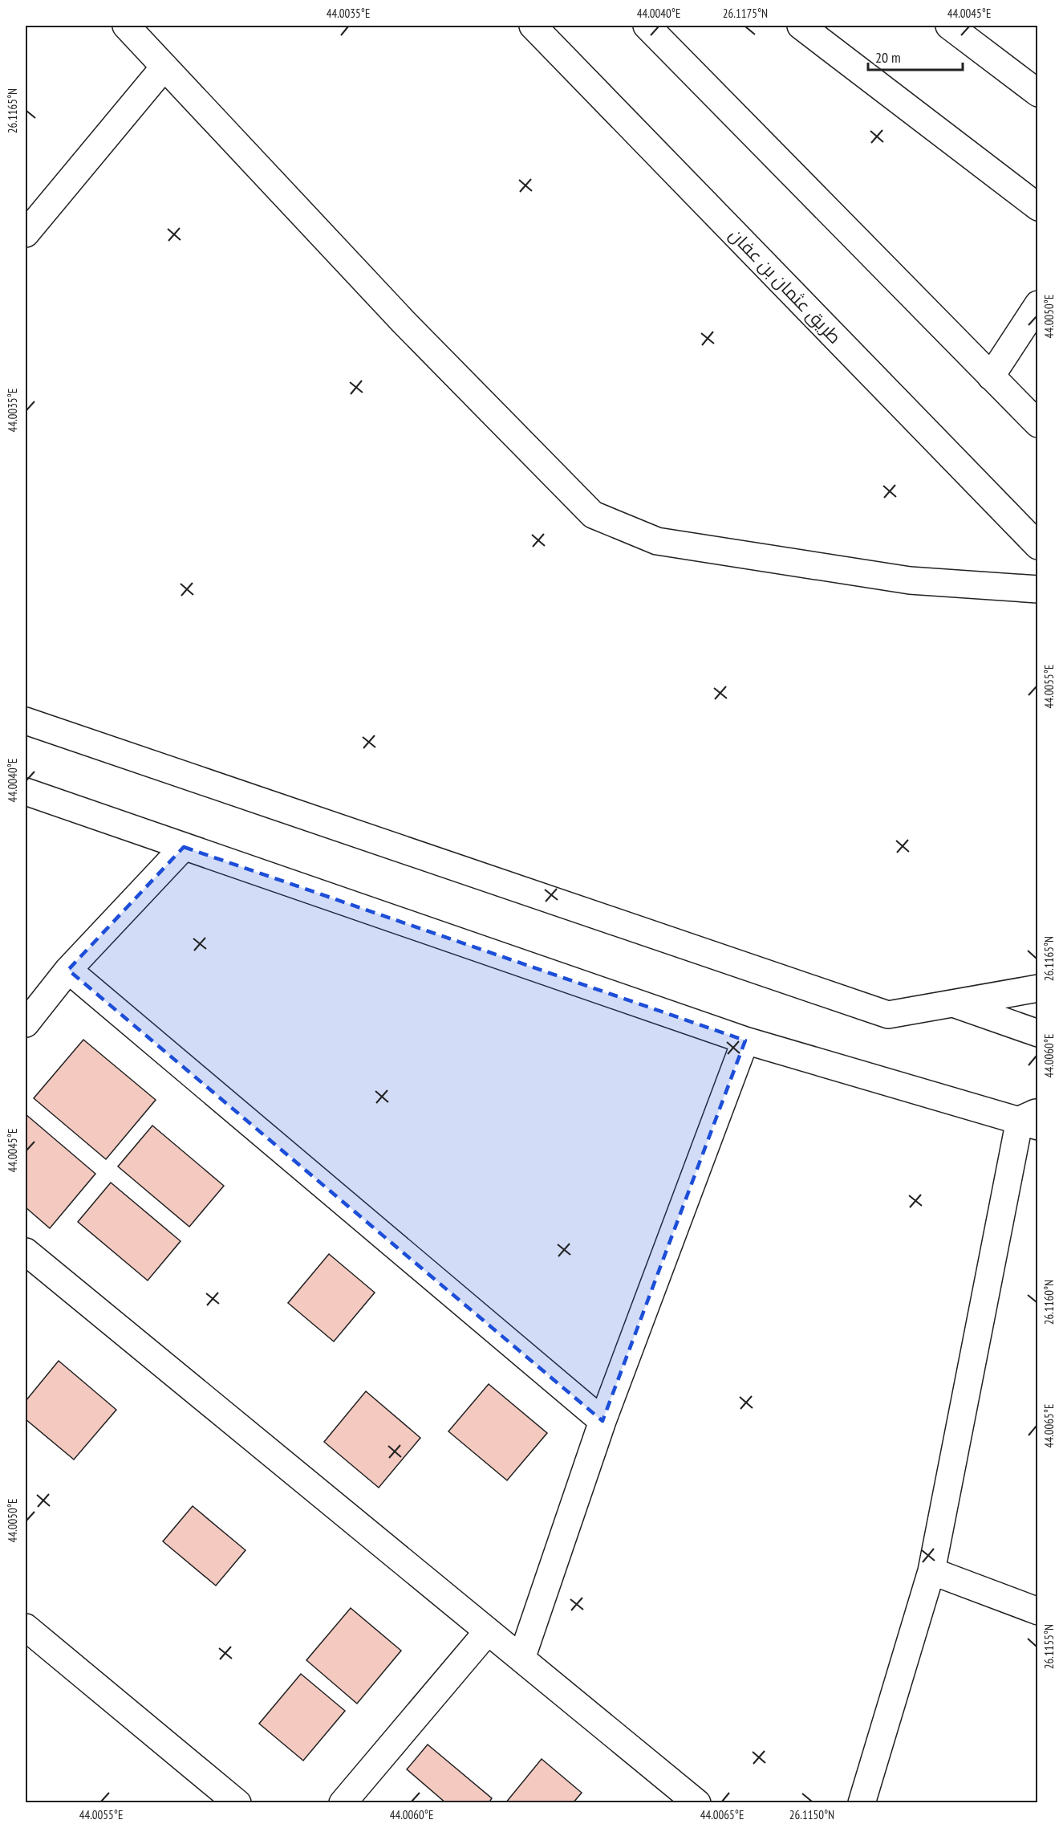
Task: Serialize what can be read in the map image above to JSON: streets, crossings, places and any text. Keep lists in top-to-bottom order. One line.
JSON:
{"streets":{"street":["طريق عثمان بن عفان"]},"scale_bar":"20 m","coordinates":["44.0035°E","44.0040°E","26.1175°N","44.0045°E","26.1165°N","44.0050°E","44.0055°E","44.0060°E","26.1160°N","44.0065°E","26.1155°N","26.1150°N"]}
